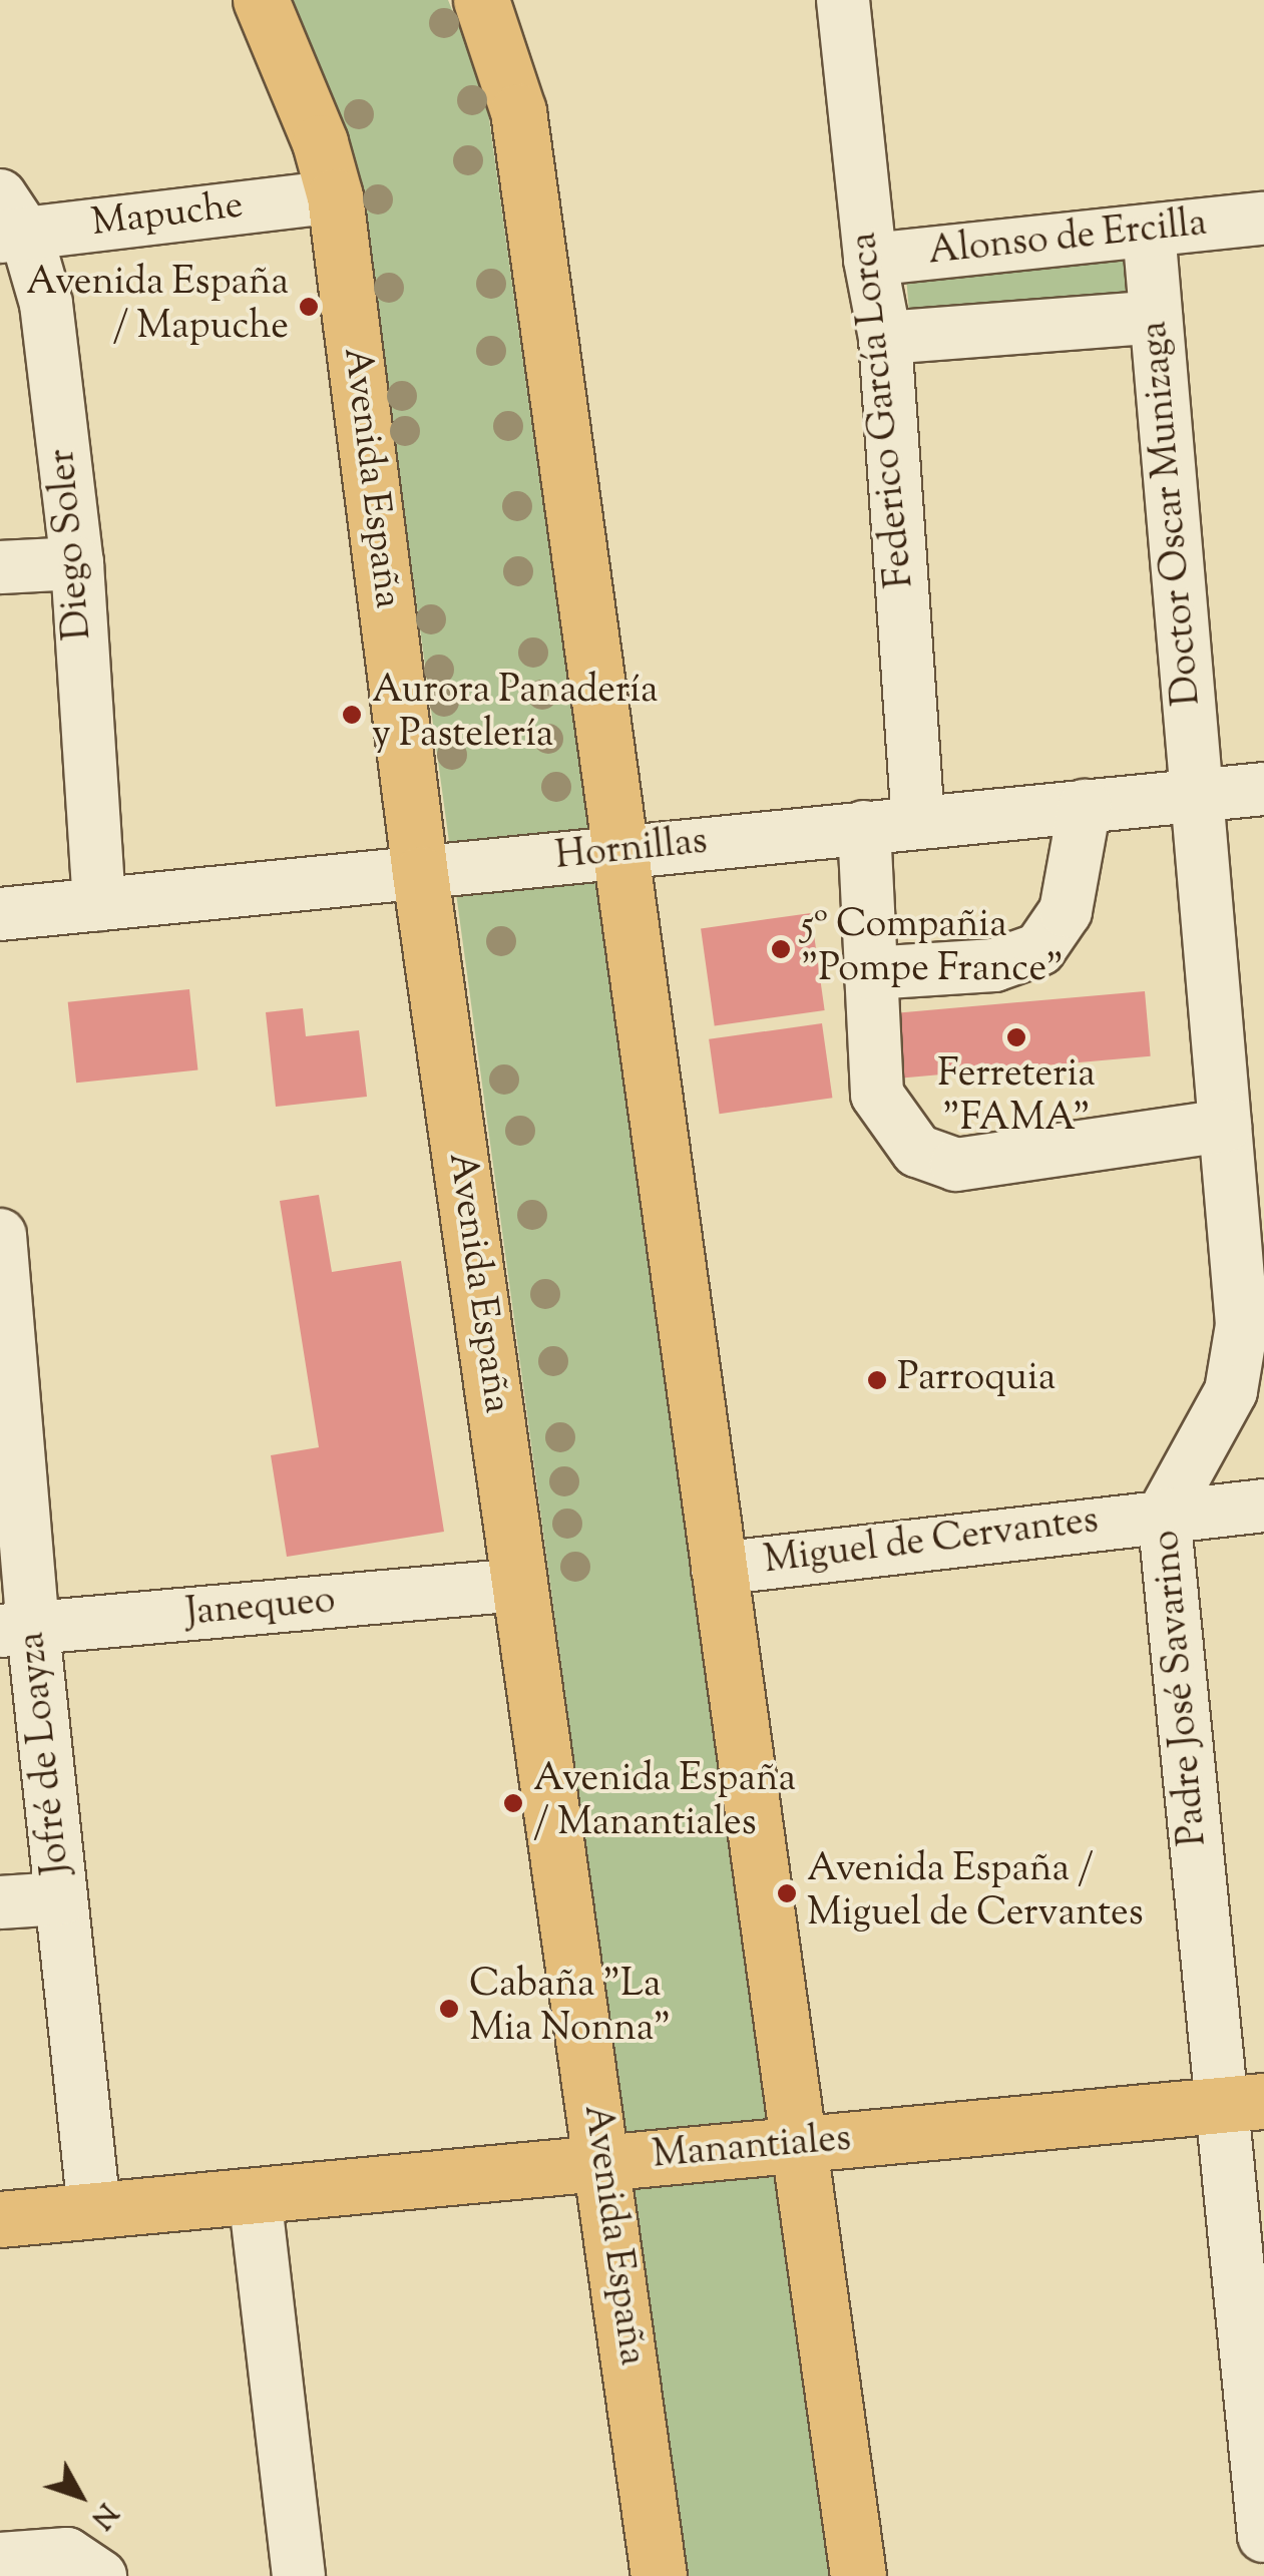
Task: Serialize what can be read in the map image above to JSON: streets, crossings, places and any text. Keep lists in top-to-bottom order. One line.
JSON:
{"streets":{"main road":["Avenida España","Manantiales"],"street":["Mapuche","Alonso de Ercilla","Federico García Lorca","Doctor Oscar Munizaga","Diego Soler","Hornillas","Miguel de Cervantes","Janequeo","Padre José Savarino","Jofré de Loayza"]},"crossings":[["Mapuche","Avenida España"],["Mapuche","Diego Soler"],["Alonso de Ercilla","Federico García Lorca"],["Alonso de Ercilla","Doctor Oscar Munizaga"],["Federico García Lorca","Hornillas"],["Avenida España","Hornillas"],["Avenida España","Janequeo"],["Avenida España","Manantiales"],["Doctor Oscar Munizaga","Hornillas"],["Doctor Oscar Munizaga","Padre José Savarino"],["Diego Soler","Hornillas"],["Hornillas","Padre José Savarino"],["Miguel de Cervantes","Padre José Savarino"],["Janequeo","Jofré de Loayza"],["Padre José Savarino","Manantiales"],["Jofré de Loayza","Manantiales"]],"places":["Avenida España / Mapuche","Aurora Panadería y Pastelería","5º Compañia \"Pompe France\"","Ferreteria \"FAMA\"","Parroquia","Avenida España / Manantiales","Avenida España / Miguel de Cervantes","Cabaña \"La Mia Nonna\""],"north":"bottom right"}
